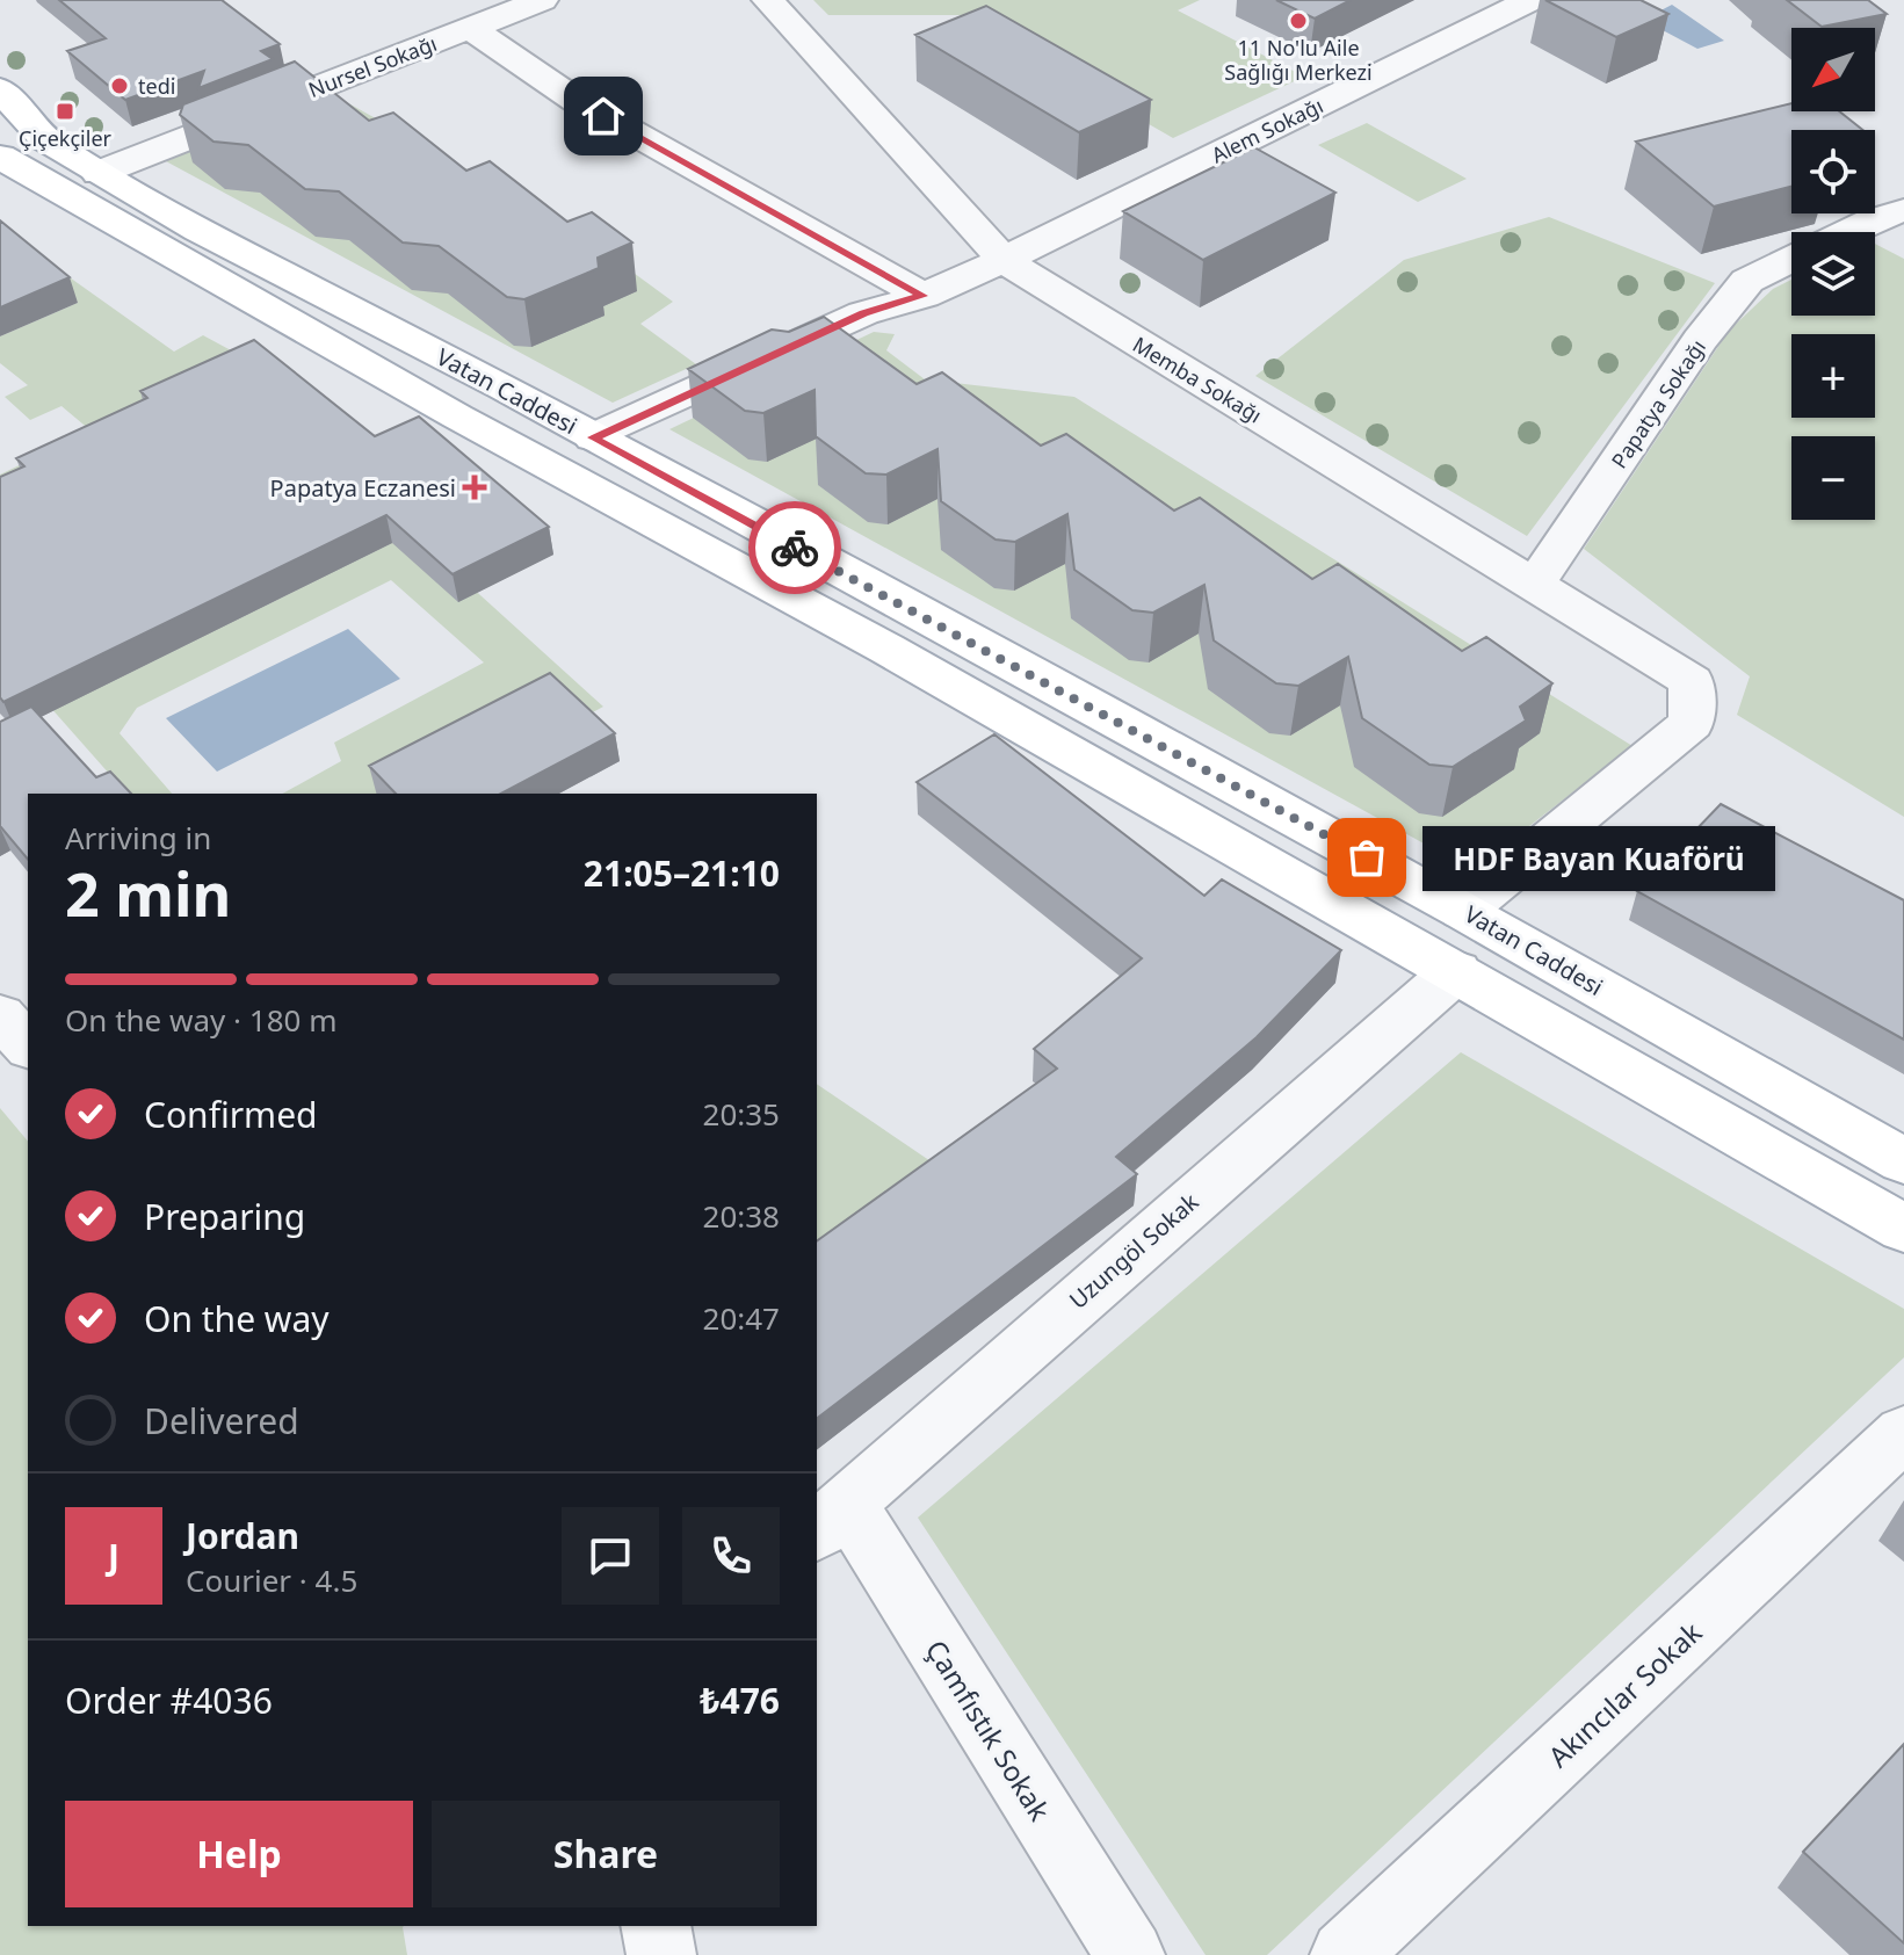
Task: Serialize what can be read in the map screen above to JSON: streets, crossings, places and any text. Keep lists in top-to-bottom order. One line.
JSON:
{"streets":{"main road":["Vatan Caddesi"],"street":["Nursel Sokağı","Alem Sokağı","Memba Sokağı","Papatya Sokağı","Uzungöl Sokak","Akıncılar Sokak","Çamfıstık Sokak"]},"crossings":[["Nursel Sokağı","Vatan Caddesi"],["Alem Sokağı","Memba Sokağı"],["Alem Sokağı","Vatan Caddesi"],["Memba Sokağı","Vatan Caddesi"],["Memba Sokağı","Papatya Sokağı"],["Vatan Caddesi","Uzungöl Sokak"],["Uzungöl Sokak","Çamfıstık Sokak"]],"places":{"other":["11 No'lu Aile Sağlığı Merkezi","tedi","HDF Bayan Kuaförü"],"transit":["Çiçekçiler"],"health":["Papatya Eczanesi"]},"north":"bottom left","page":{"map_buttons":["+","−"],"heading":["2 min","Arriving in","21:05–21:10"],"panel":["Jordan","Courier · 4.5","Order #4036","₺476"],"bubble":"HDF Bayan Kuaförü","bar":"On the way · 180 m","list":[["Confirmed","20:35"],["Preparing","20:38"],["On the way","20:47"],"Delivered"],"round":"J","buttons":["Help","Share"]}}
